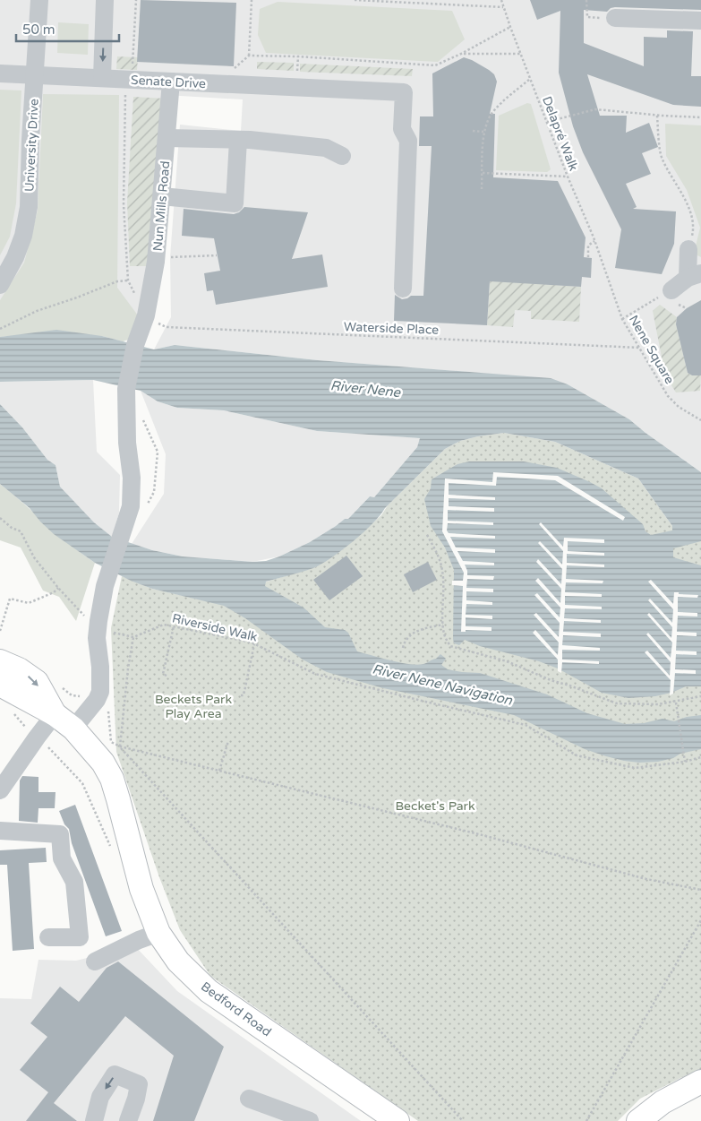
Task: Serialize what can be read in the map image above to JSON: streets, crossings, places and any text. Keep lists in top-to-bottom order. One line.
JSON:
{"streets":{"main road":["Bedford Road"],"street":["Senate Drive","University Drive","Nun Mills Road"],"path":["Delapré Walk","Waterside Place","Nene Square","Riverside Walk"]},"crossings":[["Senate Drive","University Drive"],["Senate Drive","Nun Mills Road"],["Delapré Walk","Nene Square"],["Nun Mills Road","Waterside Place"],["Nun Mills Road","Bedford Road"],["Waterside Place","Nene Square"]],"water":["River Nene","River Nene Navigation"],"parks":["Beckets Park Play Area","Becket's Park"],"scale_bar":"50 m"}
